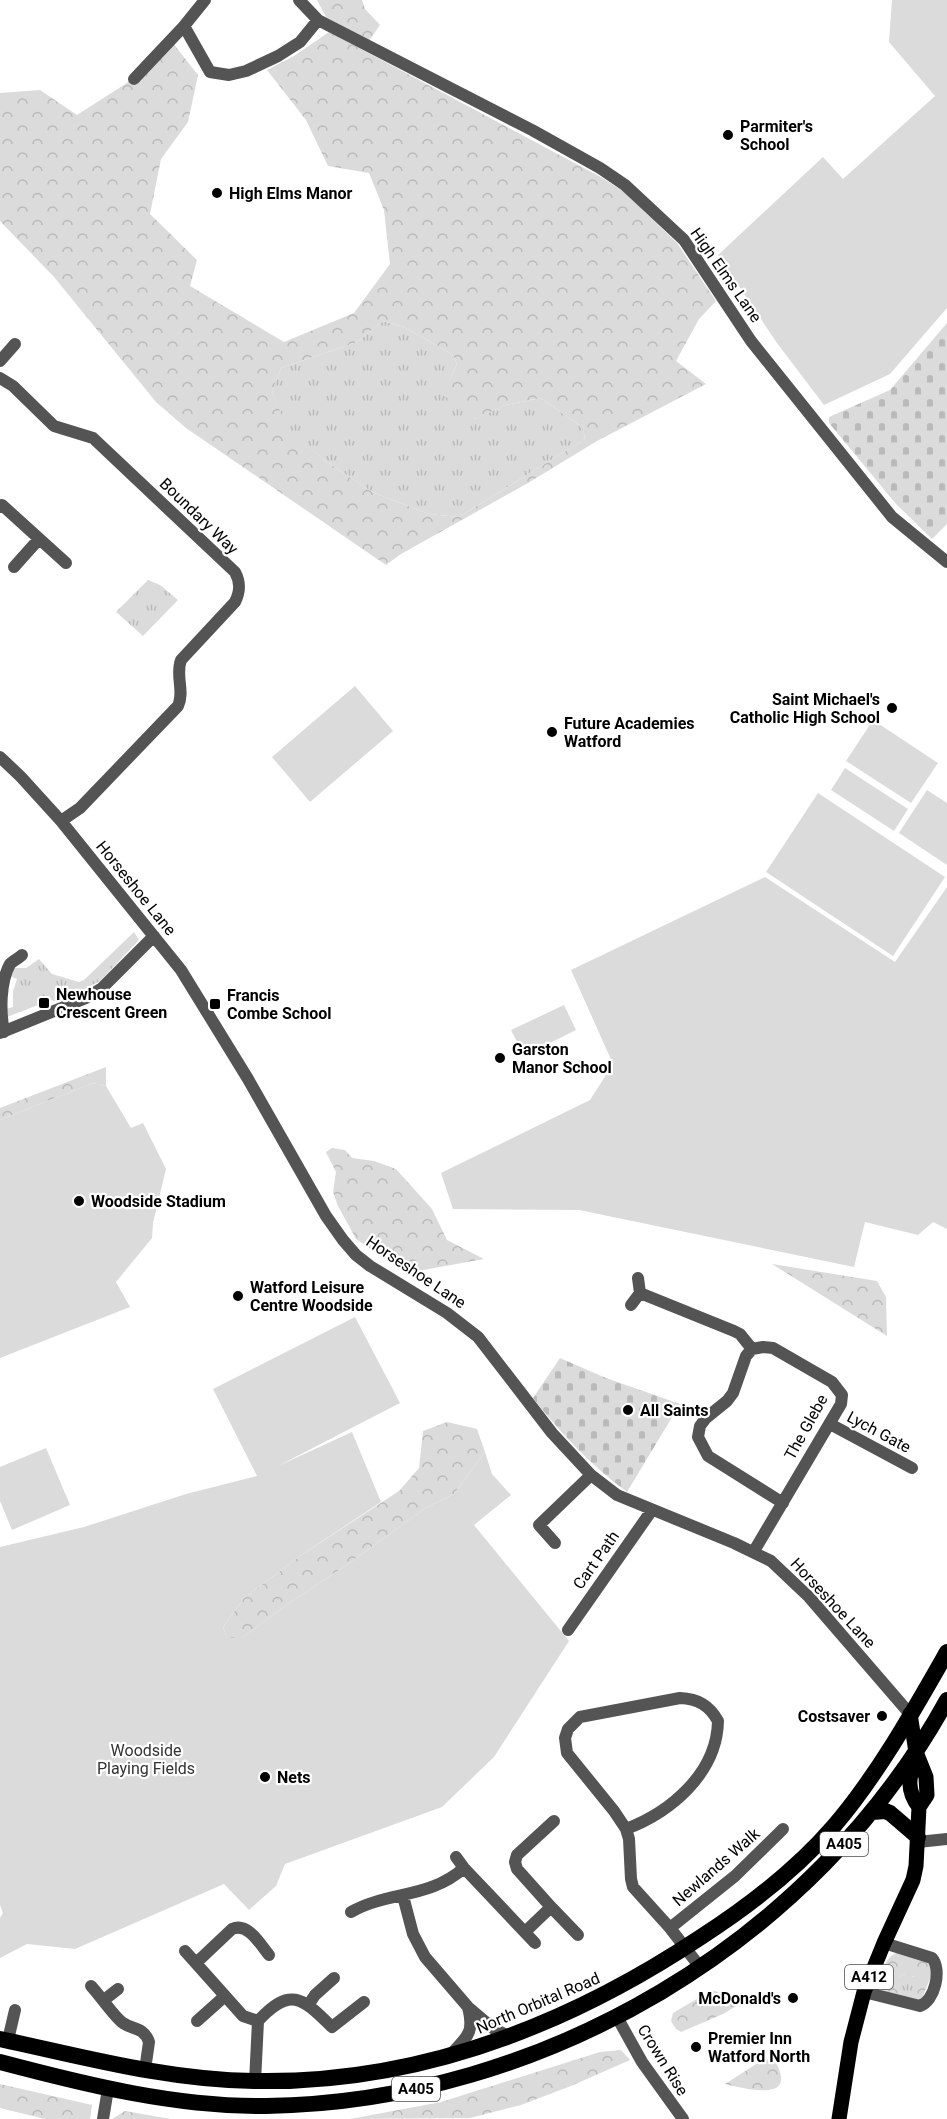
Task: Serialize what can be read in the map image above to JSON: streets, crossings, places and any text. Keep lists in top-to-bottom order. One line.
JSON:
{"streets":{"highway":["A405","North Orbital Road"],"main road":["A412"],"street":["High Elms Lane","Boundary Way","Horseshoe Lane","The Glebe","Lych Gate","Cart Path","Newlands Walk","Crown Rise"]},"crossings":[["Boundary Way","Horseshoe Lane"],["Horseshoe Lane","The Glebe"],["Horseshoe Lane","Cart Path"],["Horseshoe Lane","A412"],["Horseshoe Lane","North Orbital Road"],["The Glebe","Lych Gate"],["A405","A412"],["A405","Crown Rise"],["A412","North Orbital Road"]],"parks":["Woodside Playing Fields"],"places":{"other":["Parmiter's School","High Elms Manor","Saint Michael's Catholic High School","Future Academies Watford","Garston Manor School","Woodside Stadium","Watford Leisure Centre Woodside","All Saints","Costsaver","Nets","McDonald's","Premier Inn Watford North"],"transit":["Newhouse Crescent Green","Francis Combe School"]}}
